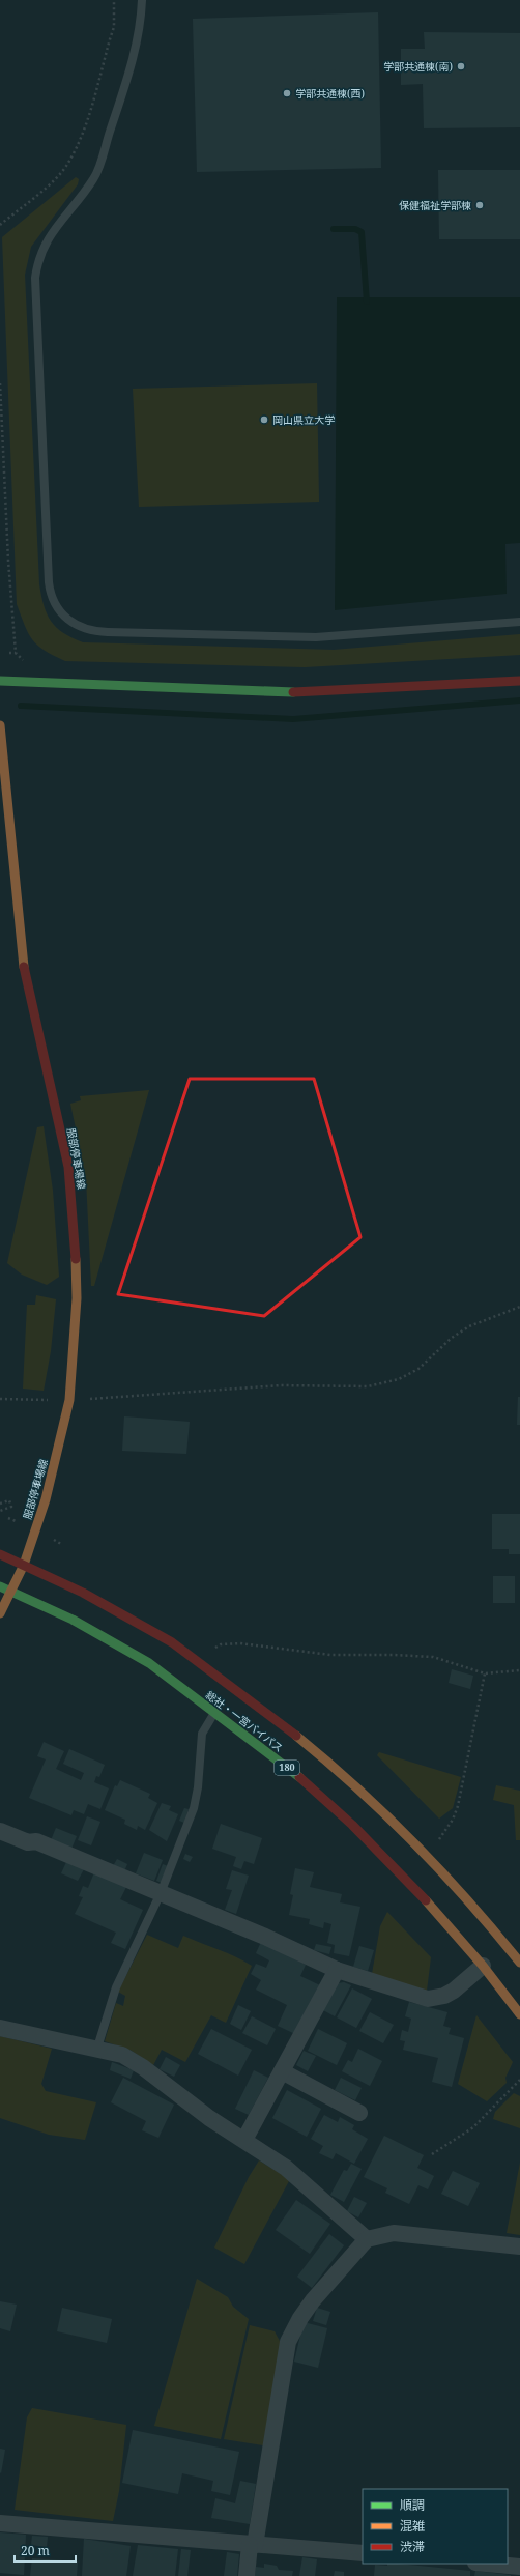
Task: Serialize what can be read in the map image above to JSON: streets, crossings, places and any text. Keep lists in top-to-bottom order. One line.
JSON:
{"streets":{"main road":["服部停車場線","総社・一宮バイパス","180"]},"crossings":[["服部停車場線","総社・一宮バイパス"]],"places":["学部共通棟(南)","学部共通棟(西)","保健福祉学部棟","岡山県立大学"],"legend":["順調","混雑","渋滞"],"scale_bar":"20 m"}
